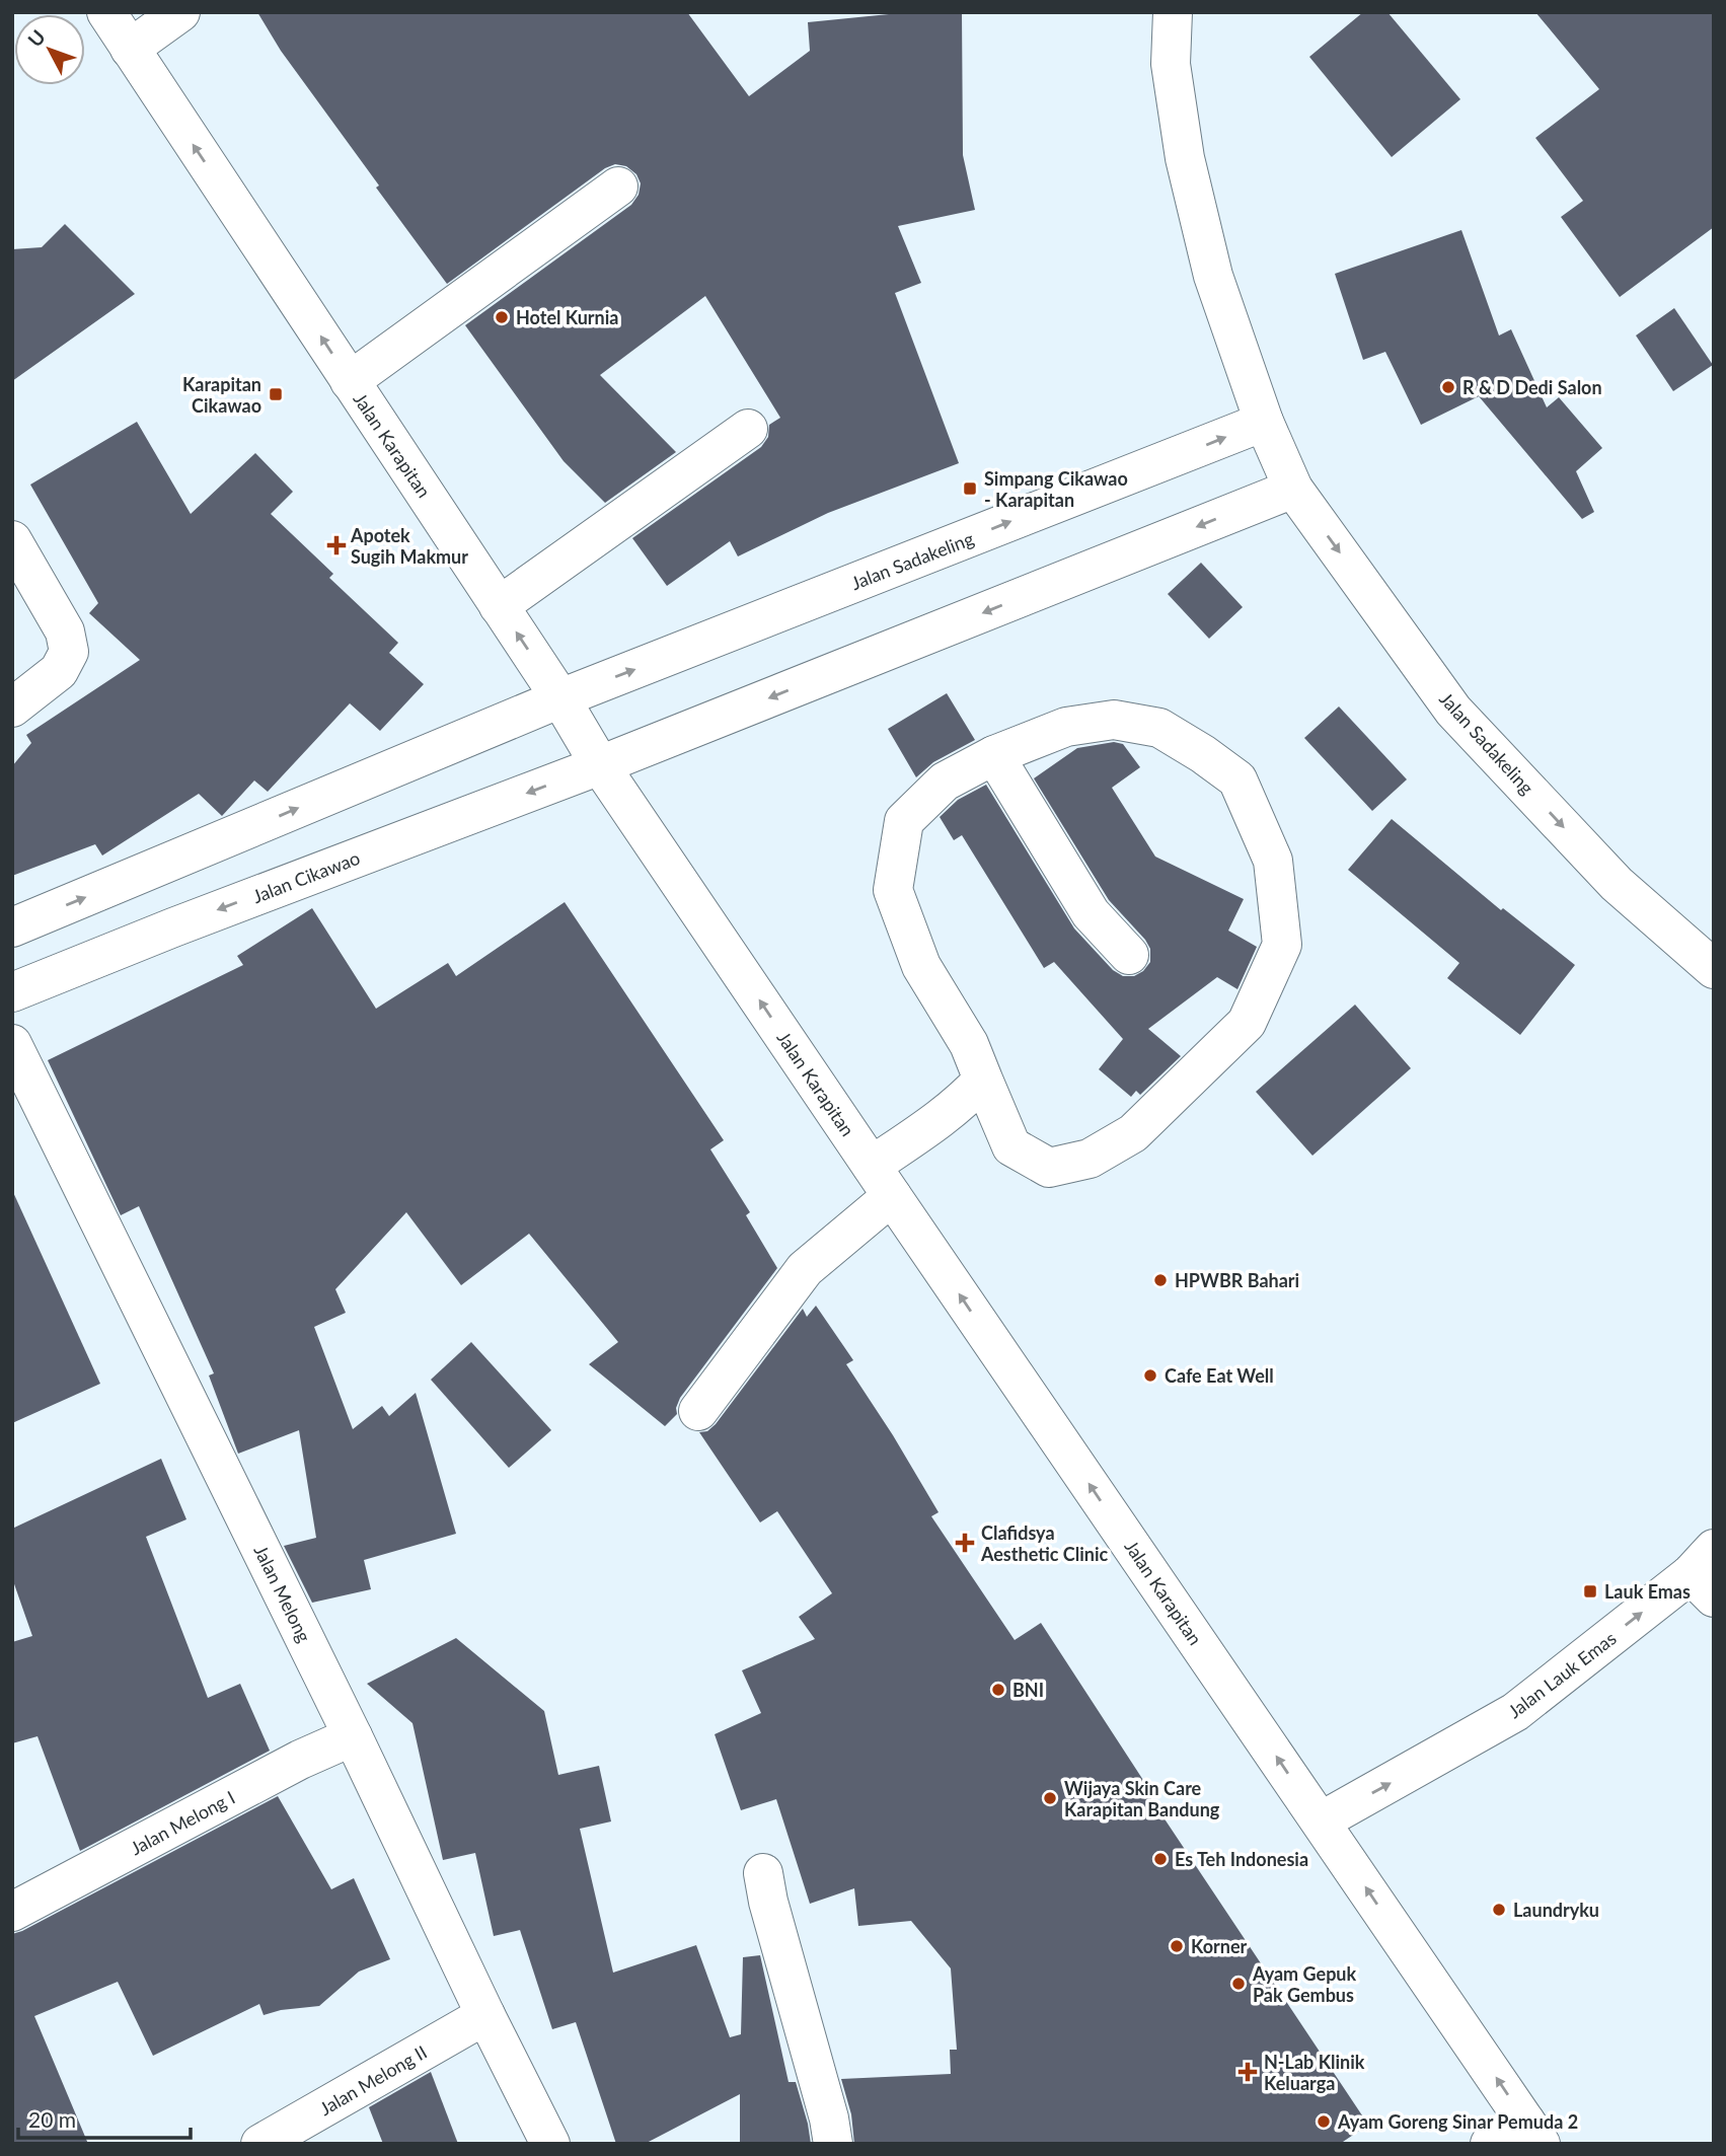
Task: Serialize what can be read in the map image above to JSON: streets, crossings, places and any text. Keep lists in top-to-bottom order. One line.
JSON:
{"streets":{"street":["Jalan Karapitan","Jalan Sadakeling","Jalan Cikawao","Jalan Melong","Jalan Lauk Emas","Jalan Melong I","Jalan Melong II"]},"crossings":[["Jalan Karapitan","Jalan Sadakeling"],["Jalan Karapitan","Jalan Cikawao"],["Jalan Karapitan","Jalan Lauk Emas"],["Jalan Melong","Jalan Melong I"],["Jalan Melong","Jalan Melong II"]],"one_way":["Jalan Karapitan","Jalan Sadakeling","Jalan Lauk Emas"],"places":{"other":["Hotel Kurnia","R & D Dedi Salon","HPWBR Bahari","Cafe Eat Well","BNI","Wijaya Skin Care Karapitan Bandung","Es Teh Indonesia","Laundryku","Korner","Ayam Gepuk Pak Gembus","Ayam Goreng Sinar Pemuda 2"],"transit":["Karapitan Cikawao","Simpang Cikawao - Karapitan","Lauk Emas"],"health":["Apotek Sugih Makmur","Clafidsya Aesthetic Clinic","N-Lab Klinik Keluarga"]},"scale_bar":"20 m","north":"top left"}
